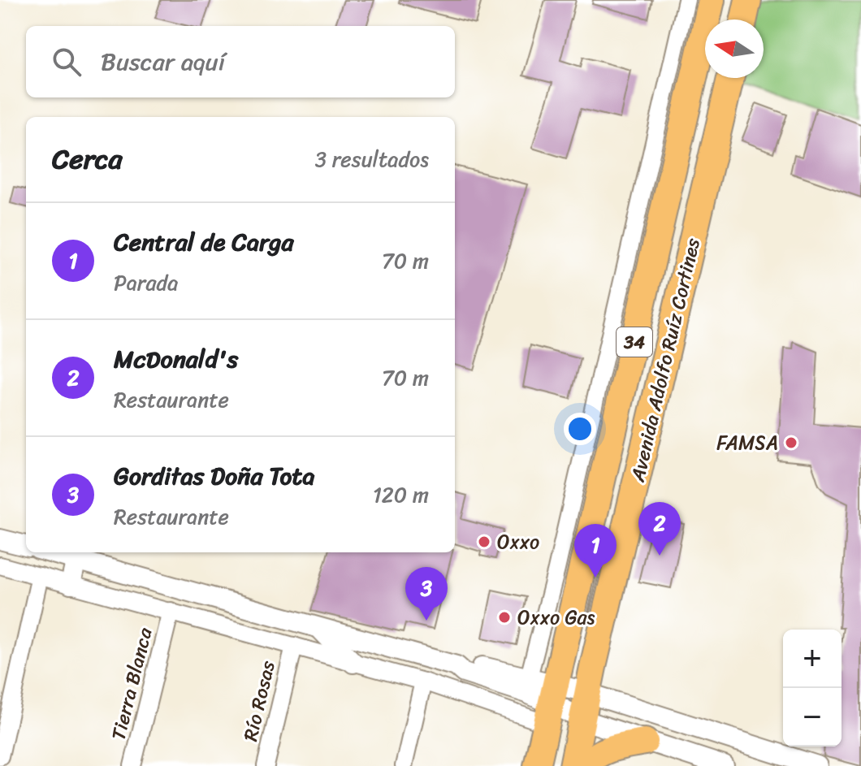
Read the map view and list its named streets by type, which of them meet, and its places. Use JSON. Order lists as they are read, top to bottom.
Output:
{
  "streets": {
    "main road": ["34", "Avenida Adolfo Ruíz Cortines"],
    "street": ["Tierra Blanca", "Río Rosas"]
  },
  "places": ["FAMSA", "Oxxo", "Oxxo Gas"],
  "north": "left",
  "page": {
    "search": "Buscar aquí",
    "heading": ["Cerca", "3 resultados"],
    "list": [
      {
        "mark": "1",
        "name": "Central de Carga",
        "note": "Parada",
        "value": "70 m"
      },
      {
        "mark": "2",
        "name": "McDonald's",
        "note": "Restaurante",
        "value": "70 m"
      },
      {
        "mark": "3",
        "name": "Gorditas Doña Tota",
        "note": "Restaurante",
        "value": "120 m"
      }
    ],
    "pins": ["2", "1", "3"],
    "map_buttons": ["+", "−"]
  }
}
